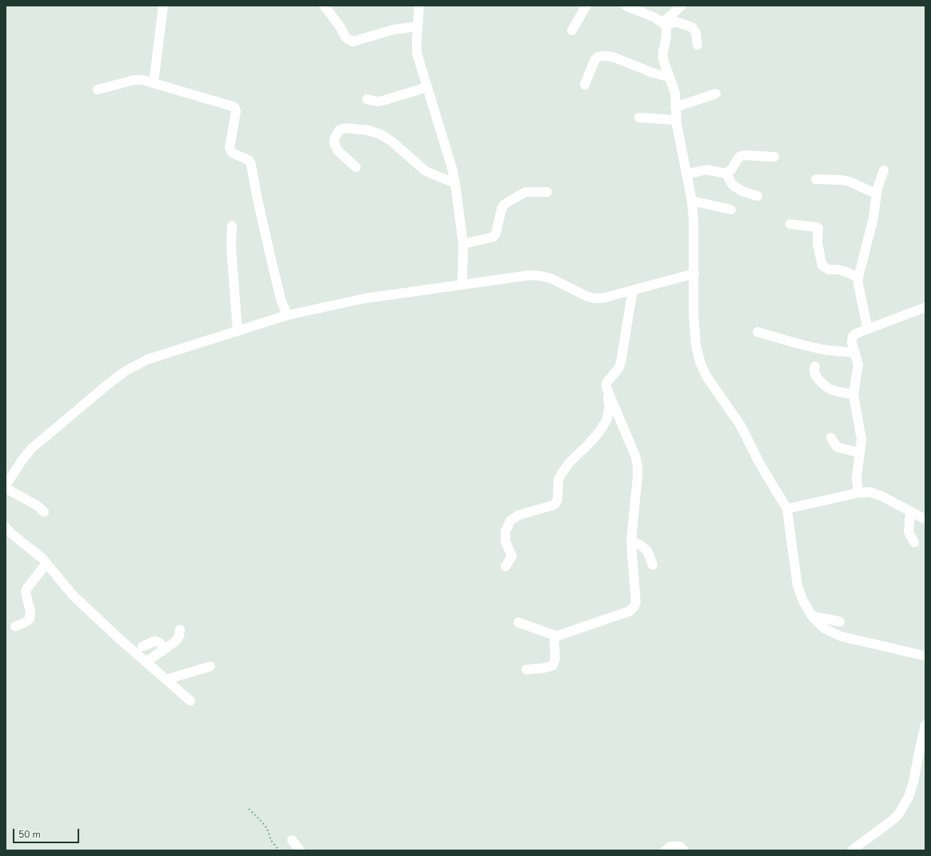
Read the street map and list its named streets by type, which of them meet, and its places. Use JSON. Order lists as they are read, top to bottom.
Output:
{
  "scale_bar": "50 m"
}
